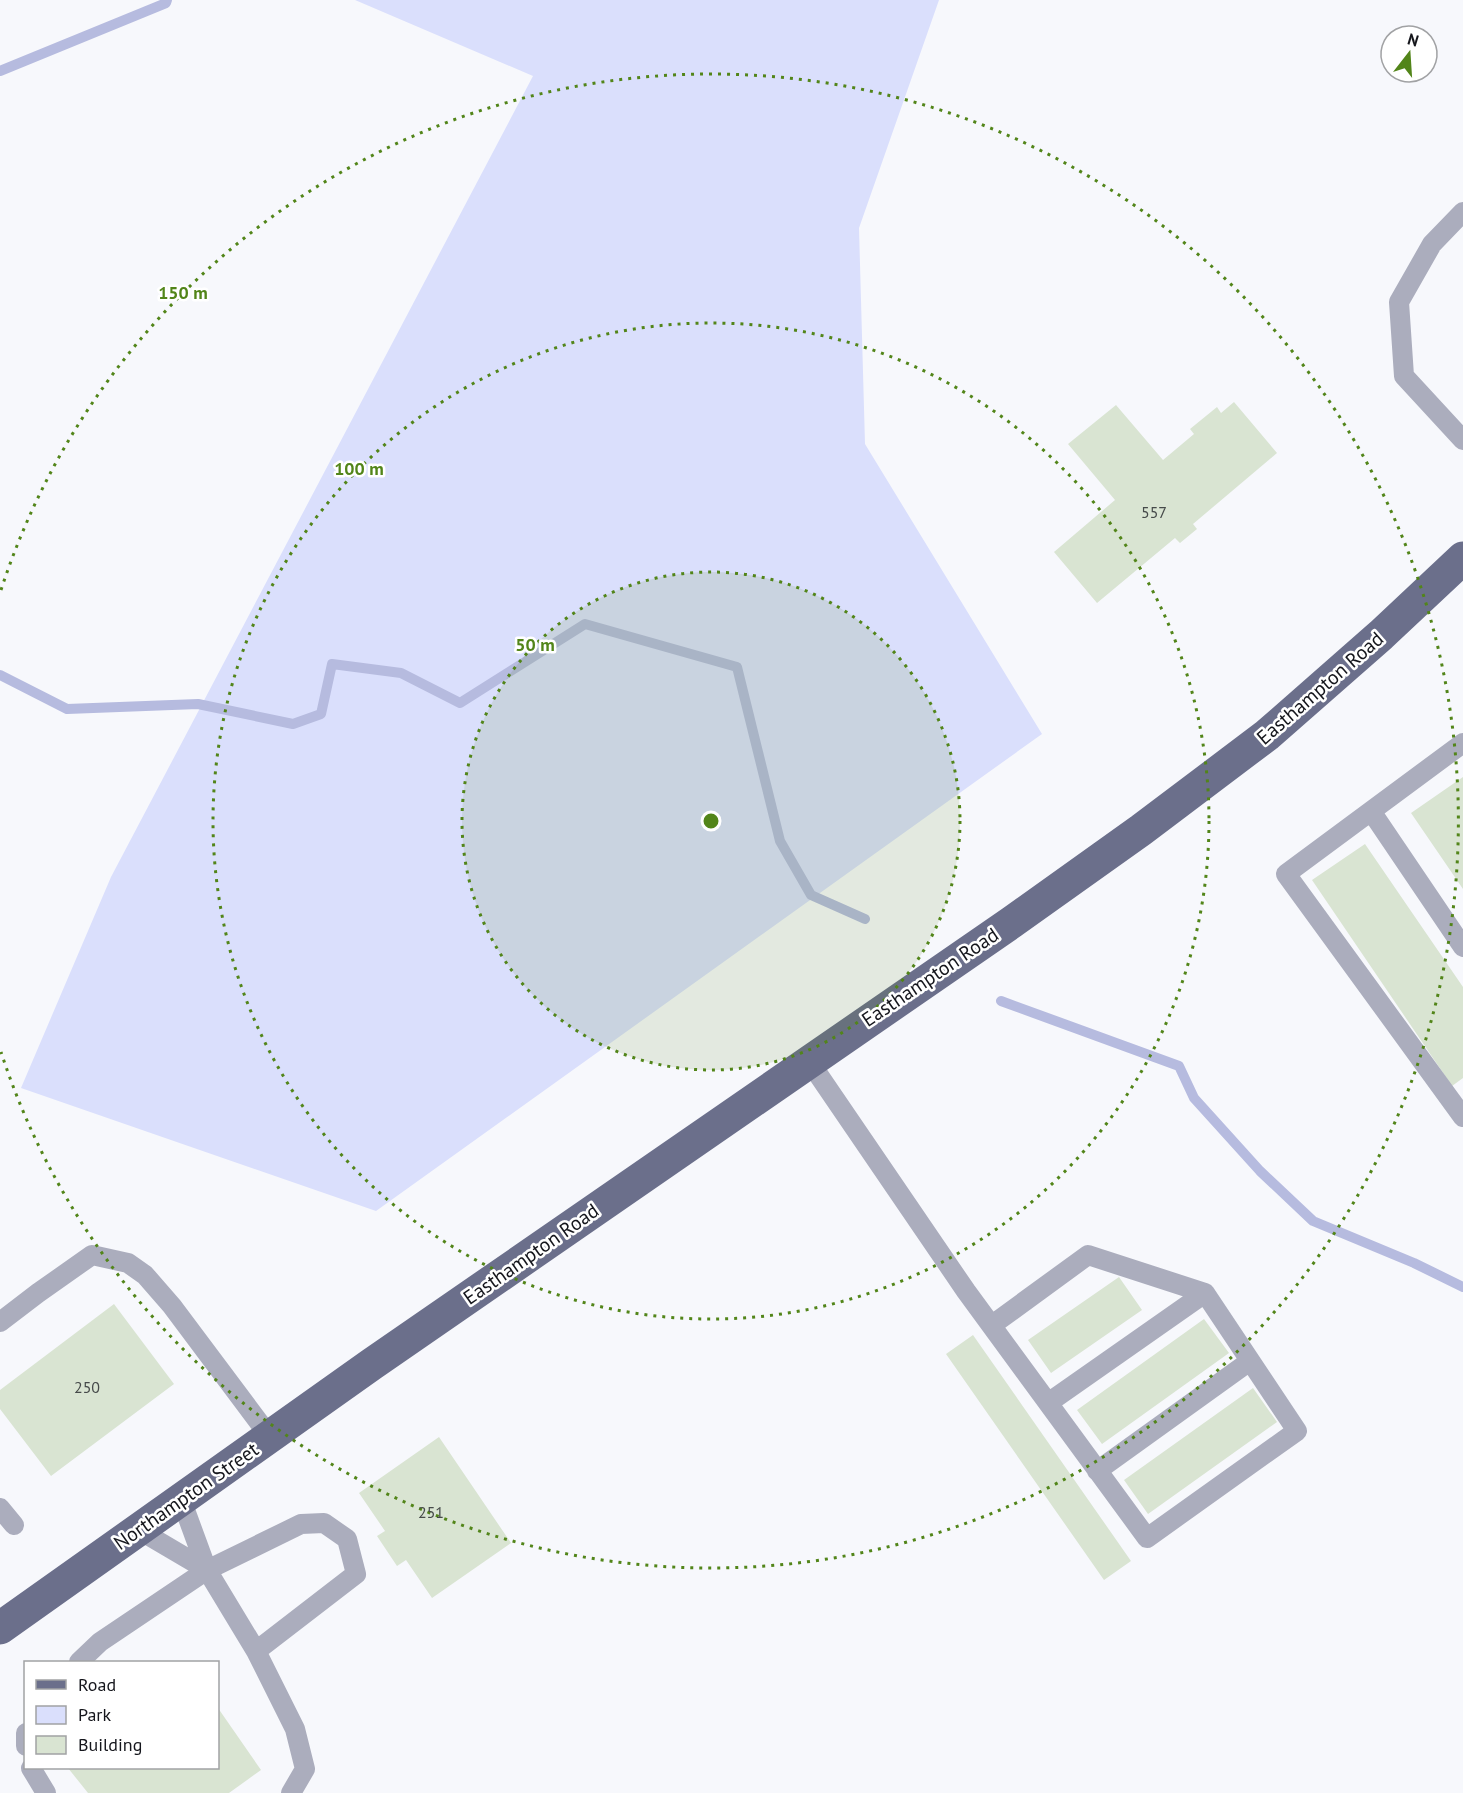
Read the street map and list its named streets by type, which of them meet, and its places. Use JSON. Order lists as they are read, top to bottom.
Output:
{
  "streets": {
    "main road": ["Easthampton Road", "Northampton Street"]
  },
  "crossings": [
    ["Easthampton Road", "Northampton Street"]
  ],
  "house_numbers": ["557", "250", "251"],
  "legend": ["Road", "Park", "Building"],
  "north": "top",
  "rings": ["150 m", "100 m", "50 m"]
}
